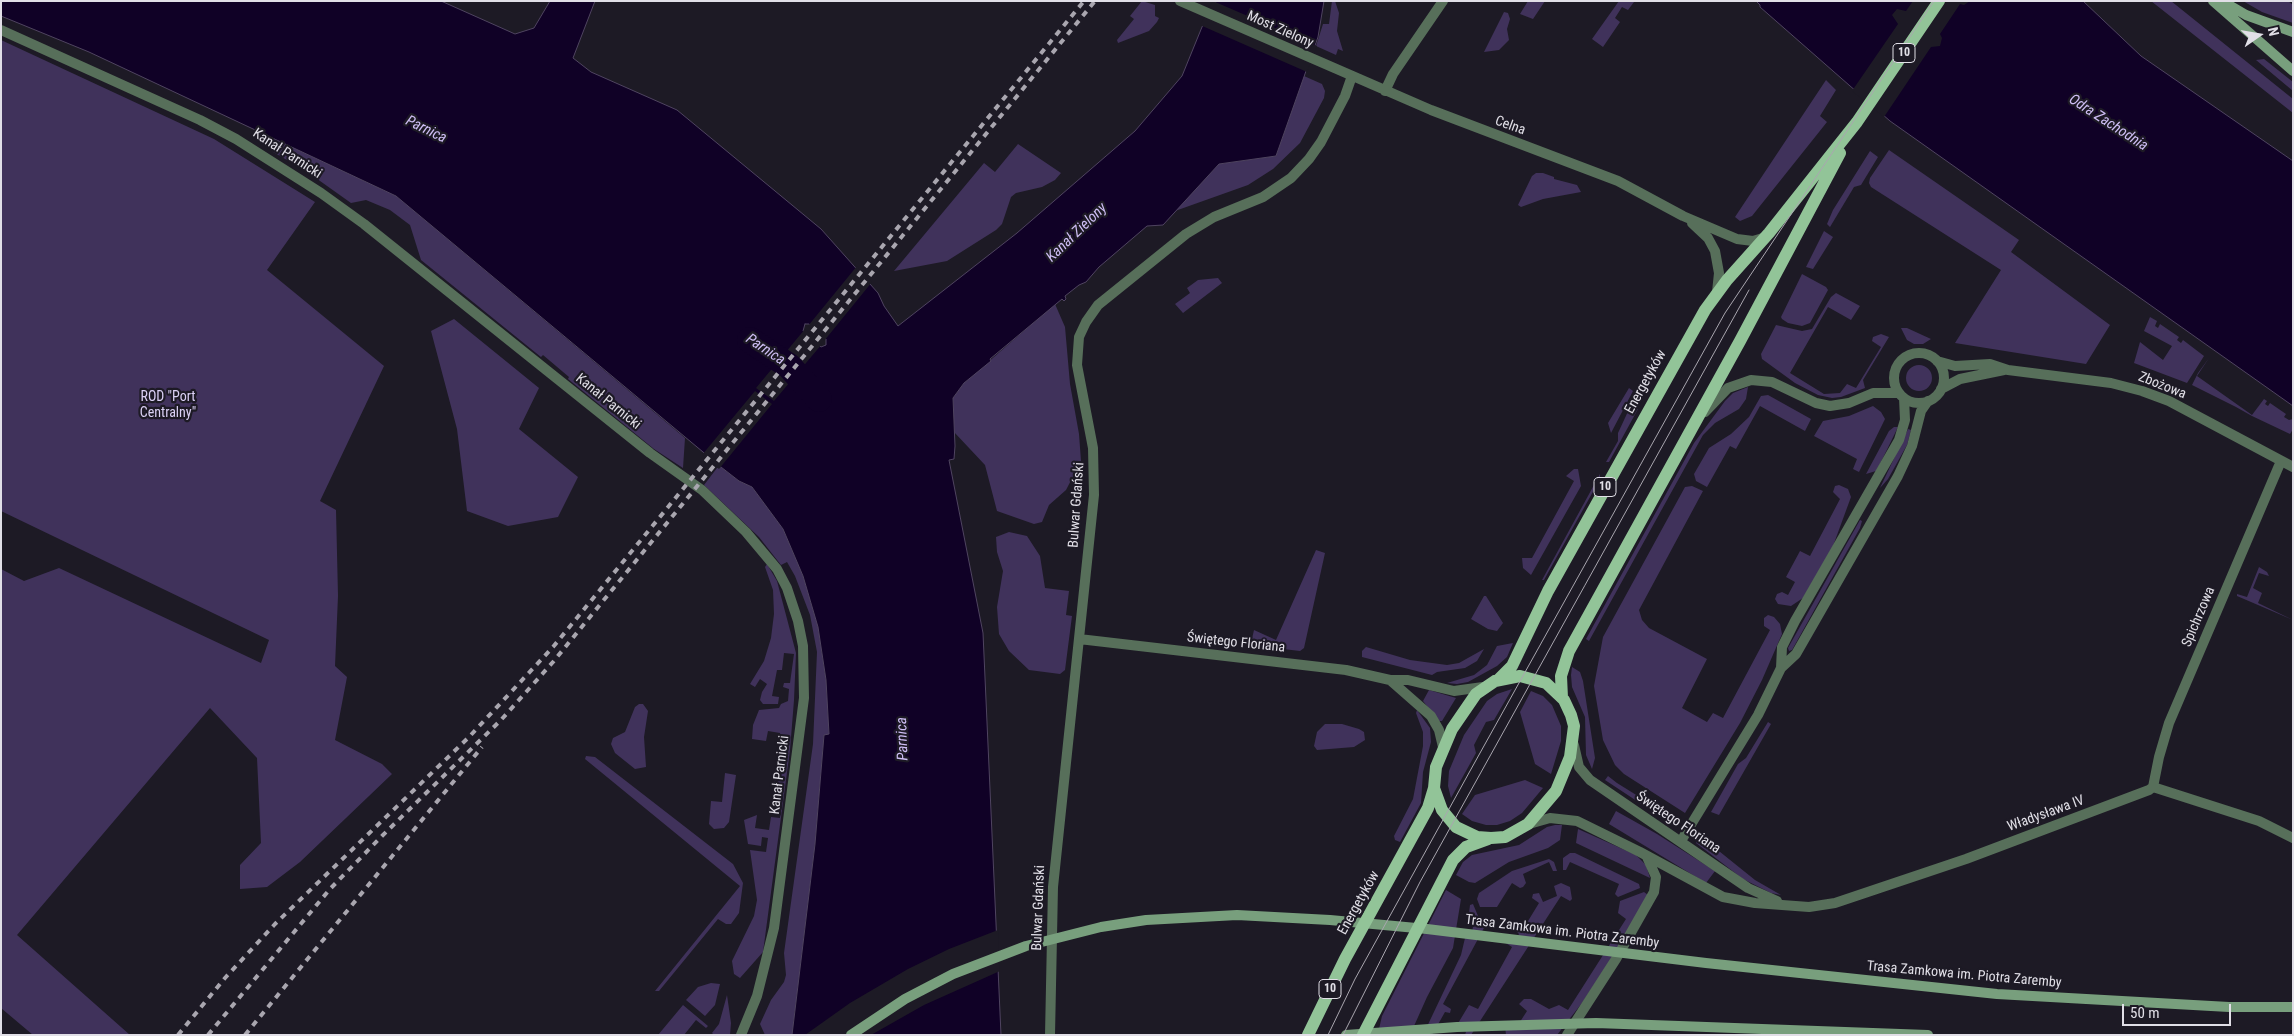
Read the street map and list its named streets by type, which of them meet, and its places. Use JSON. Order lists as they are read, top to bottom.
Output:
{
  "streets": {
    "main road": ["10", "Energetyków", "Trasa Zamkowa im. Piotra Zaremby"],
    "street": [
      "Most Zielony",
      "Celna",
      "Kanał Parnicki",
      "Zbożowa",
      "Bulwar Gdański",
      "Spichrzowa",
      "Świętego Floriana",
      "Władysława IV"
    ]
  },
  "crossings": [
    ["Most Zielony", "Celna"],
    ["Celna", "Energetyków"],
    ["Celna", "Bulwar Gdański"],
    ["Energetyków", "Świętego Floriana"],
    ["Zbożowa", "Spichrzowa"],
    ["Bulwar Gdański", "Świętego Floriana"],
    ["Spichrzowa", "Władysława IV"],
    ["Świętego Floriana", "Władysława IV"]
  ],
  "water": ["Odra Zachodnia", "Parnica", "Kanał Zielony"],
  "parks": ["ROD \"Port Centralny\""],
  "scale_bar": "50 m",
  "north": "right"
}
